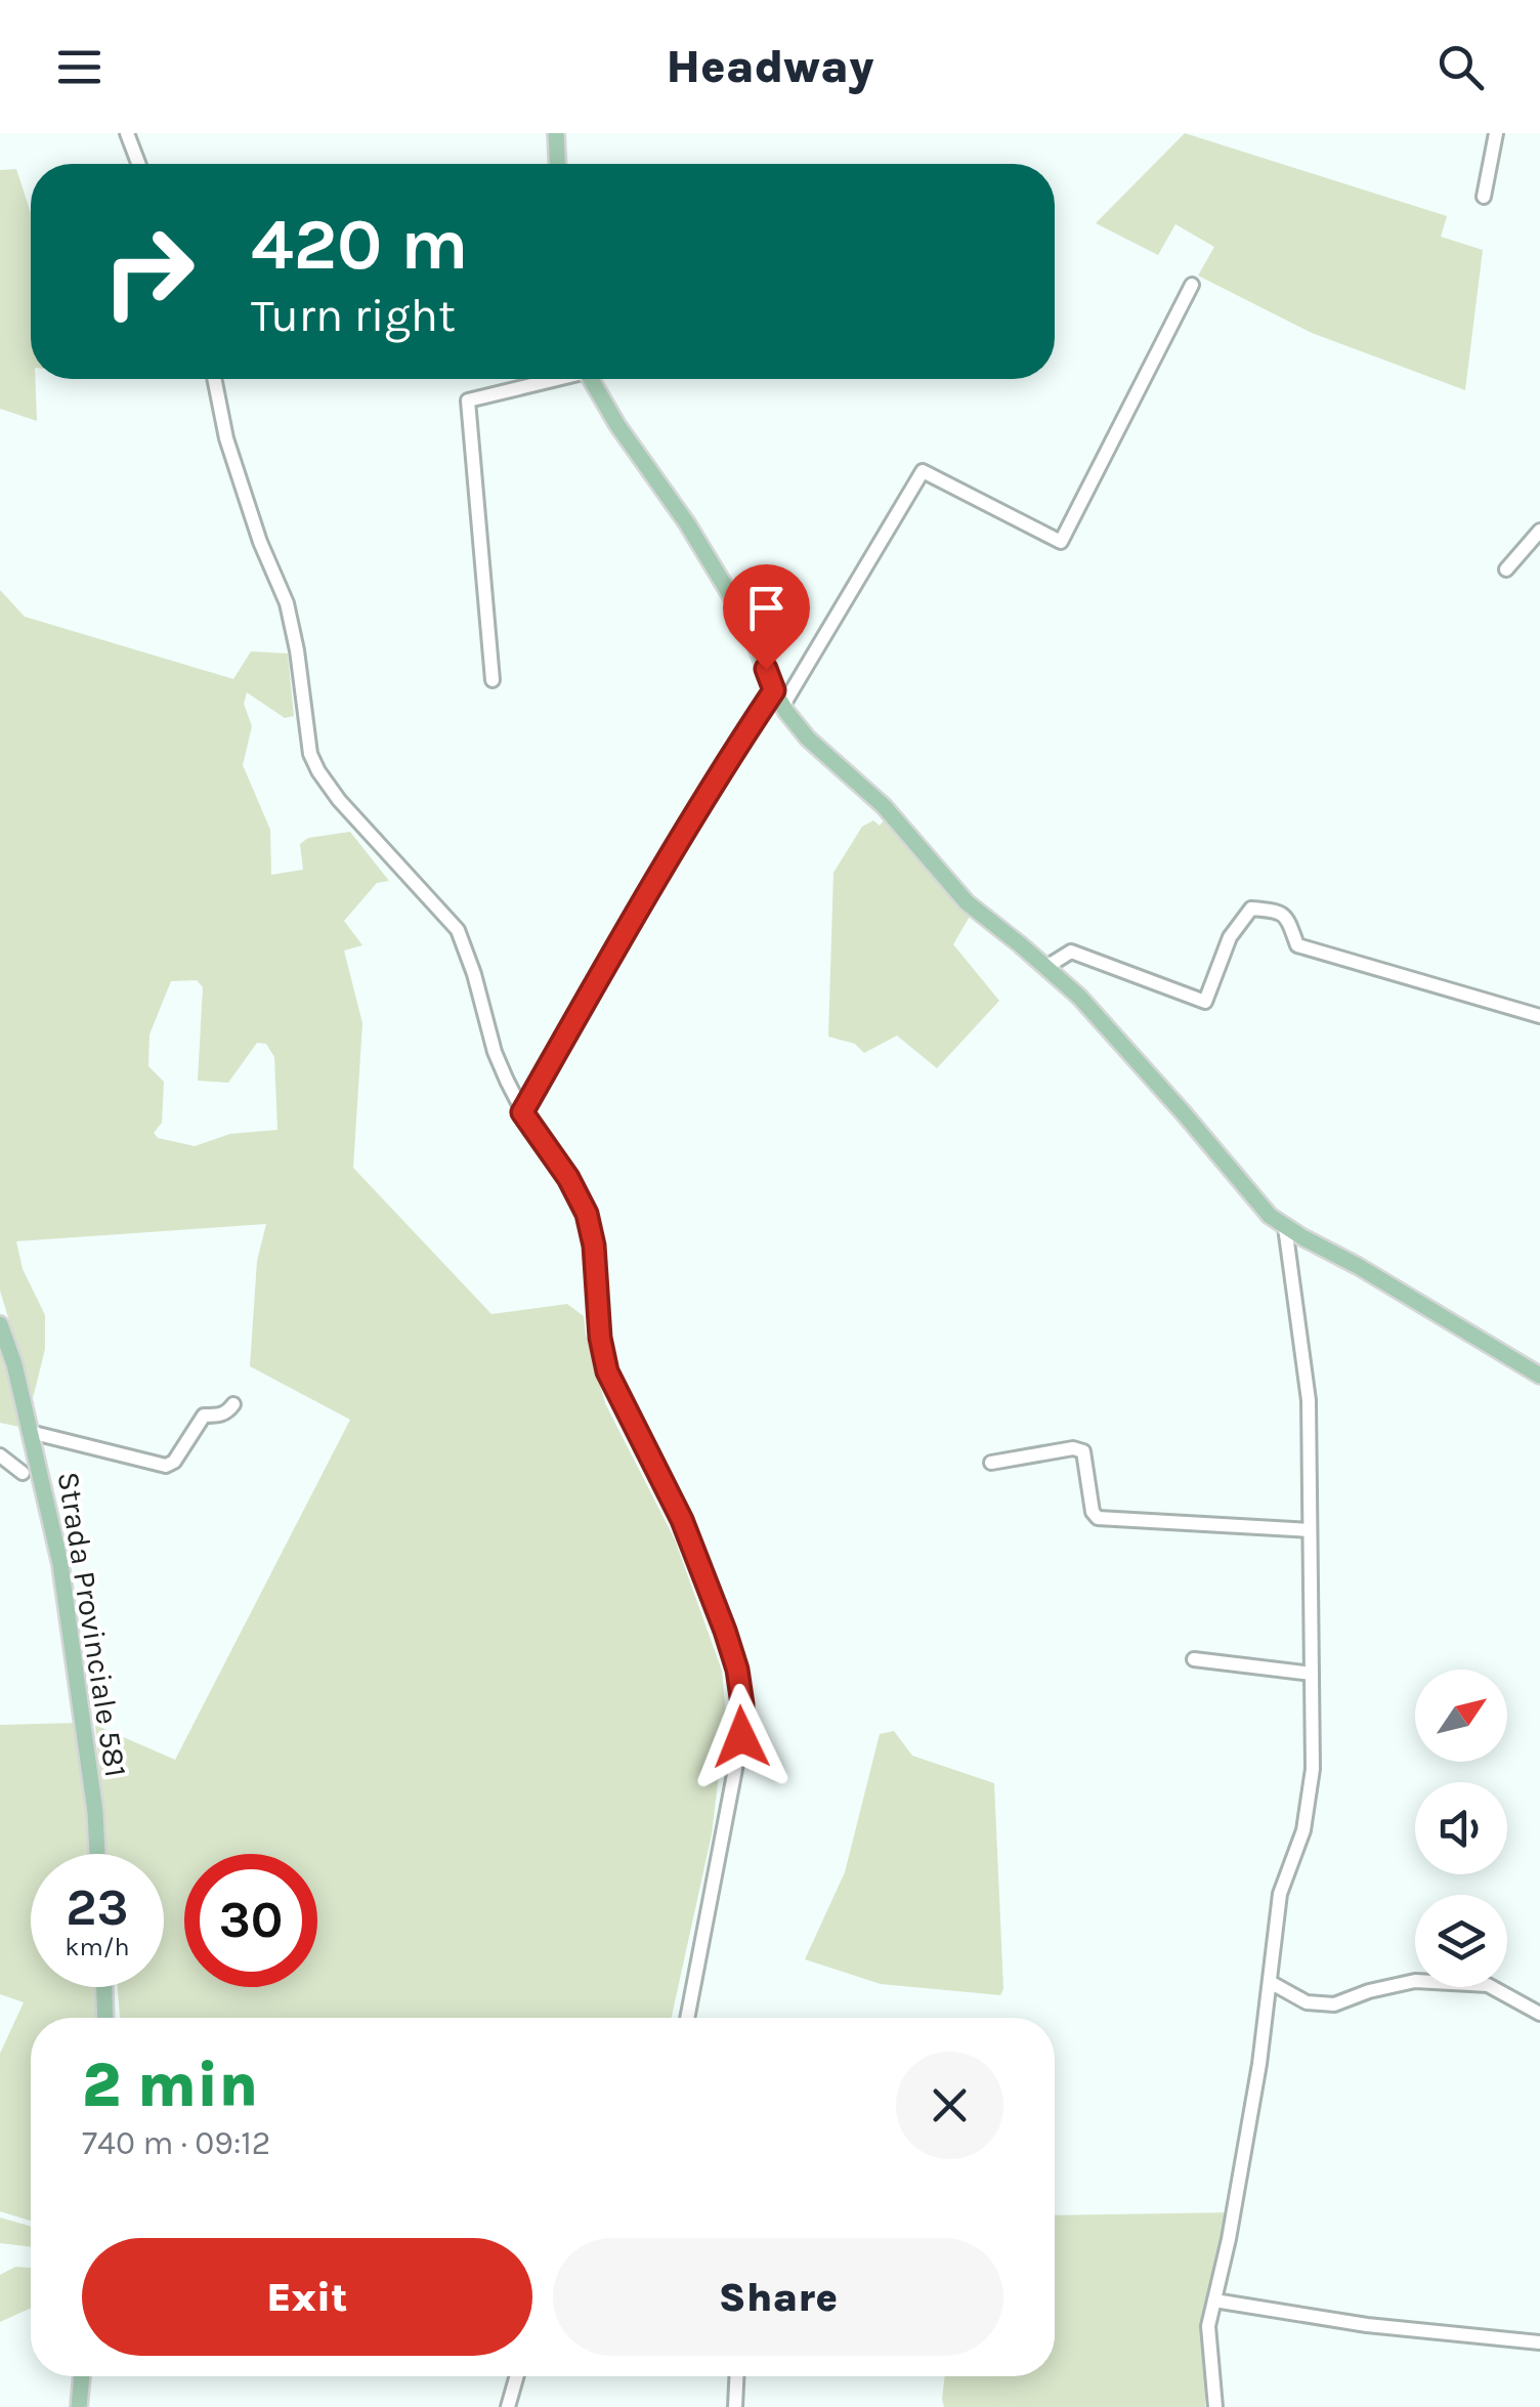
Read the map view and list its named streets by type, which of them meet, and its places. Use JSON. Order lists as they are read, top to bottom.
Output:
{
  "streets": {
    "main road": ["Strada Provinciale 581"]
  },
  "north": "top right",
  "page": {
    "header": "Headway",
    "turn": ["420 m", "Turn right"],
    "speed": "23 km/h",
    "limit": "30",
    "heading": ["2 min", "740 m · 09:12"],
    "buttons": ["Exit", "Share"]
  }
}
